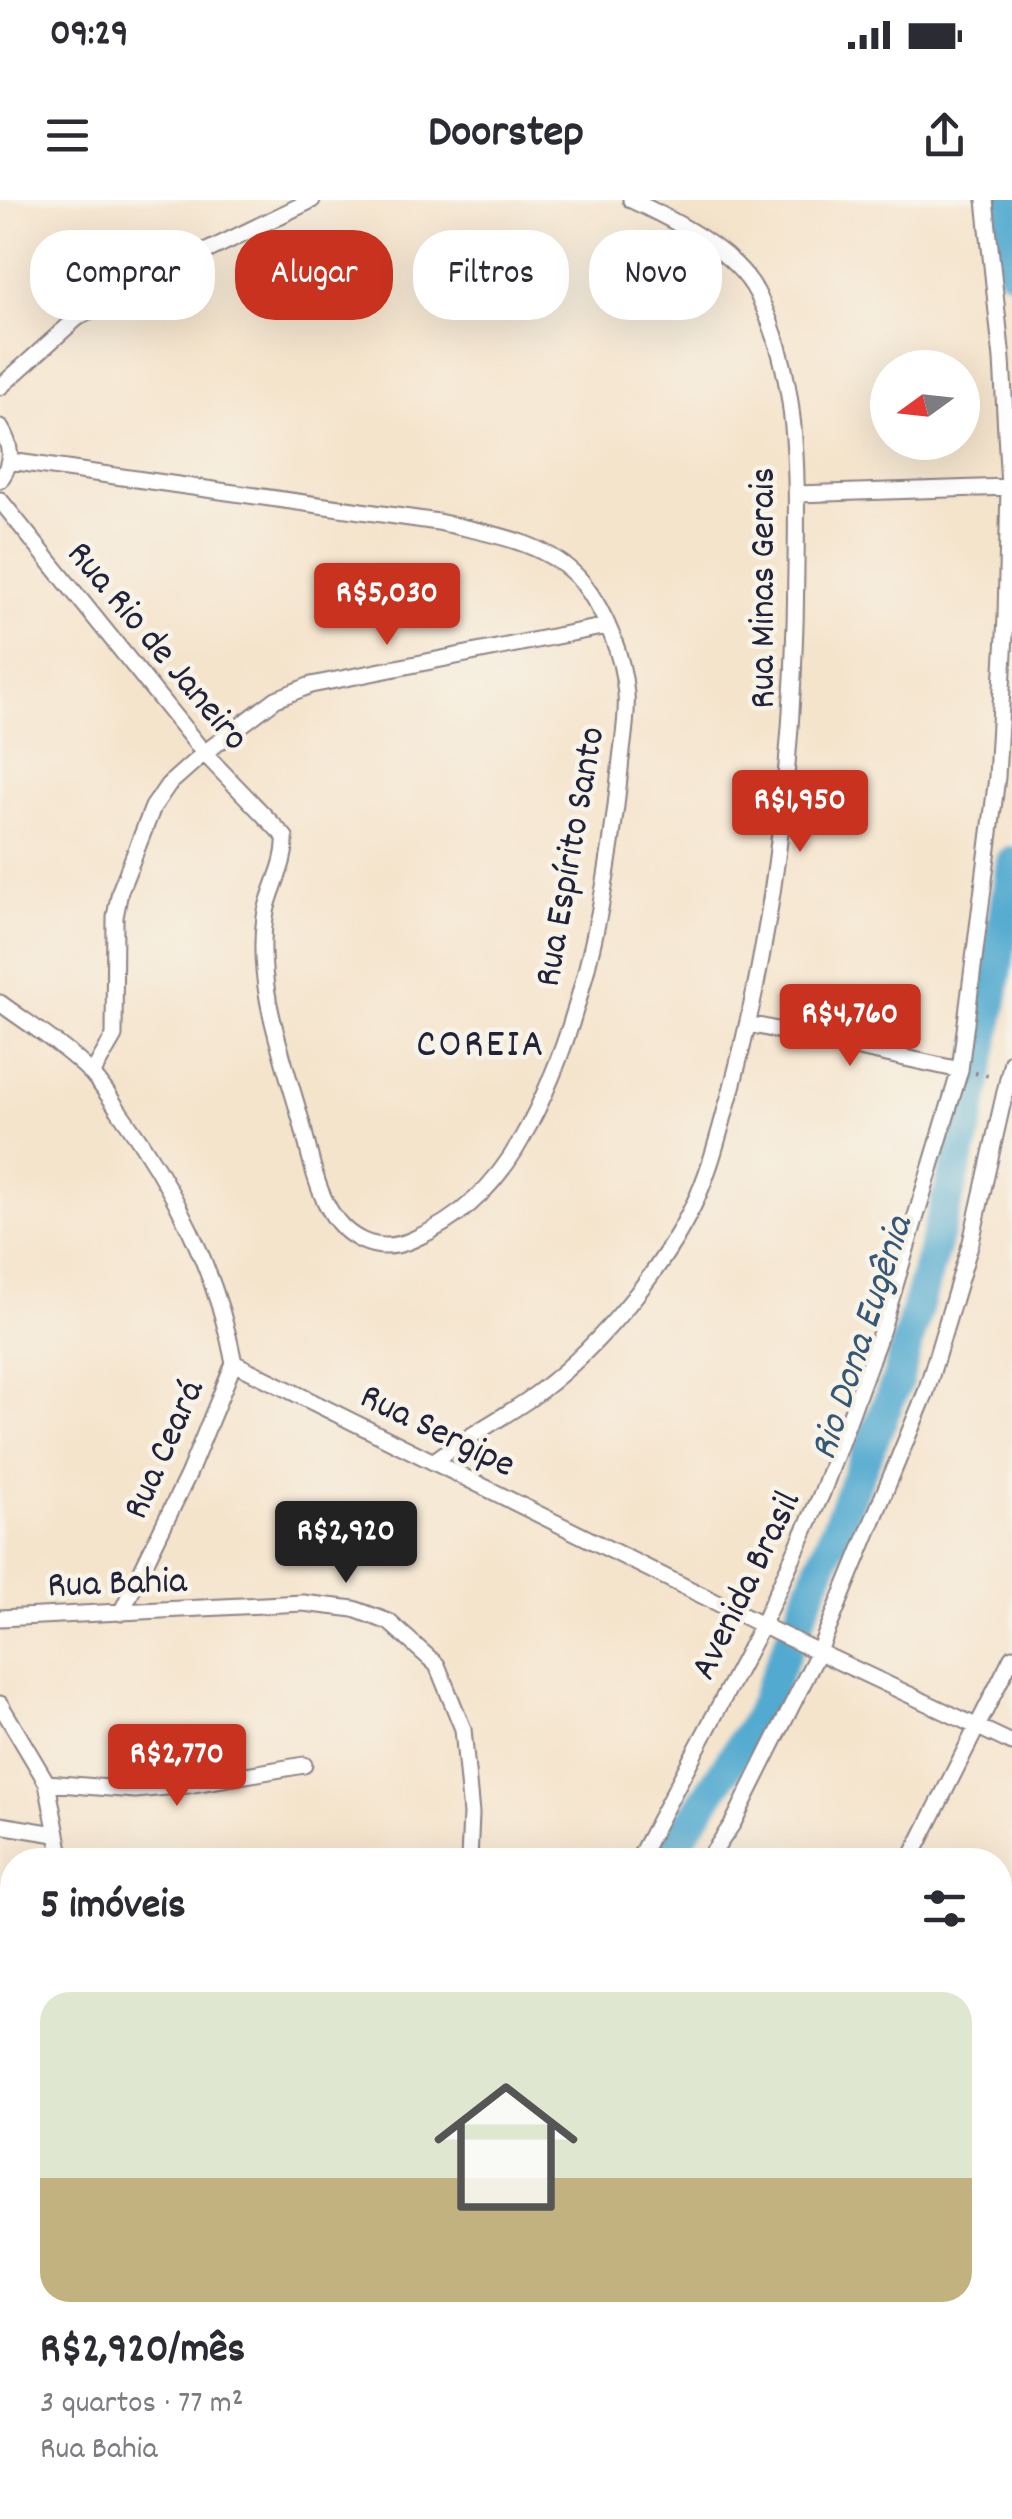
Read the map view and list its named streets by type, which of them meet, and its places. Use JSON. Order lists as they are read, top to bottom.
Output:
{
  "streets": {
    "street": [
      "Rua Minas Gerais",
      "Rua Rio de Janeiro",
      "Rua Espírito Santo",
      "Rua Sergipe",
      "Rua Ceará",
      "Rua Bahia",
      "Avenida Brasil"
    ]
  },
  "crossings": [
    ["Rua Minas Gerais", "Rua Sergipe"],
    ["Rua Rio de Janeiro", "Rua Espírito Santo"],
    ["Rua Sergipe", "Rua Ceará"],
    ["Rua Sergipe", "Avenida Brasil"],
    ["Rua Ceará", "Rua Bahia"]
  ],
  "districts": ["COREIA"],
  "water": ["Rio Dona Eugênia"],
  "north": "left",
  "page": {
    "status": "09:29",
    "header": "Doorstep",
    "chip": [
      "Comprar",
      "Alugar",
      "Filtros",
      "Novo"
    ],
    "price": [
      "R$5,030",
      "R$1,950",
      "R$4,760",
      "R$2,920",
      "R$2,770"
    ],
    "heading": "5 imóveis",
    "list": [
      {
        "name": "R$2,920/mês",
        "note": "3 quartos · 77 m² · Rua Bahia"
      }
    ]
  }
}
